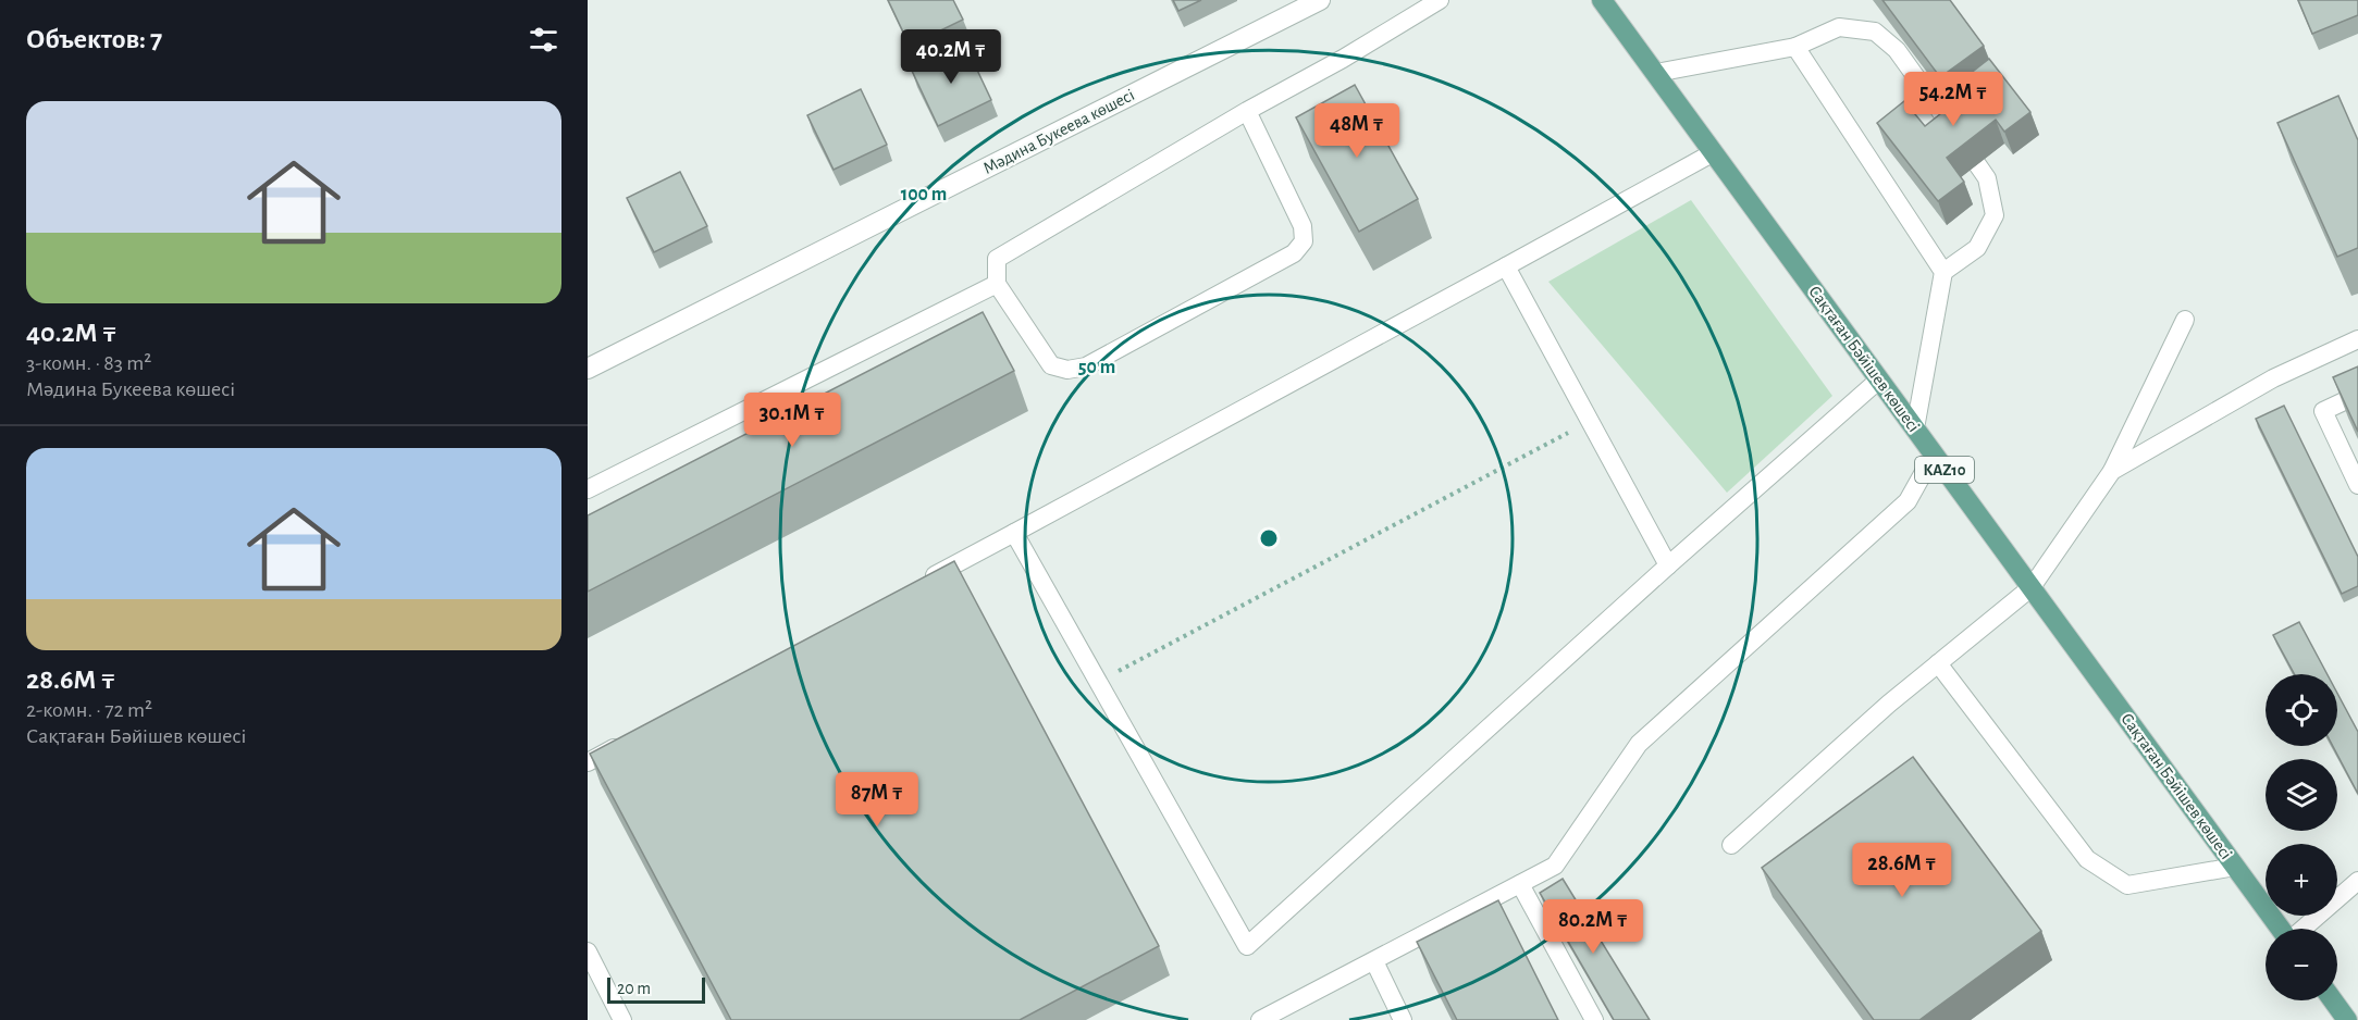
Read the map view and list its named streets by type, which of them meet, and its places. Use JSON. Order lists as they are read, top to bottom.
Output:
{
  "streets": {
    "main road": ["Сақтаған Бәйішев көшесі", "KAZ10"],
    "street": ["Мәдина Букеева көшесі"]
  },
  "scale_bar": "20 m",
  "page": {
    "heading": "Объектов: 7",
    "price": [
      "40.2M ₸",
      "54.2M ₸",
      "48M ₸",
      "30.1M ₸",
      "87M ₸",
      "28.6M ₸",
      "80.2M ₸"
    ],
    "list": [
      {
        "name": "40.2M ₸",
        "note": "3-комн. · 83 m² · Мәдина Букеева көшесі"
      },
      {
        "name": "28.6M ₸",
        "note": "2-комн. · 72 m² · Сақтаған Бәйішев көшесі"
      }
    ],
    "map_buttons": ["+", "−"],
    "scale": "20 m"
  },
  "rings": ["100 m", "50 m"]
}
